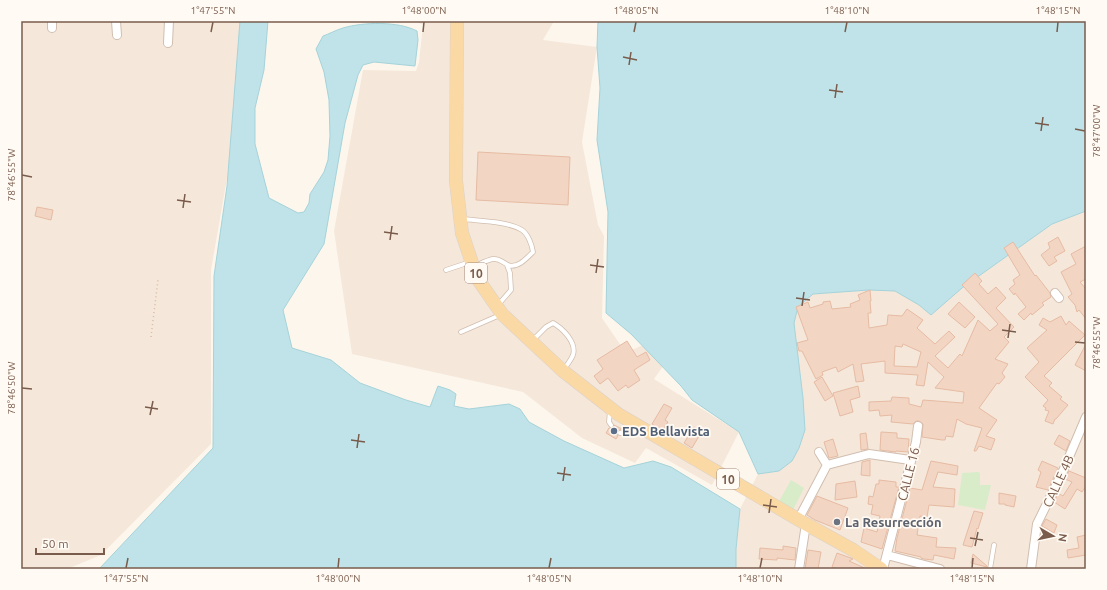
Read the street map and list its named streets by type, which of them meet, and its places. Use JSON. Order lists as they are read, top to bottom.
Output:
{
  "streets": {
    "main road": ["10"],
    "street": ["CALLE 16", "CALLE 4B"]
  },
  "crossings": [
    ["10", "CALLE 16"]
  ],
  "places": ["EDS Bellavista", "La Resurrección"],
  "scale_bar": "50 m",
  "north": "right",
  "coordinates": [
    "1°47'55\"N",
    "1°48'00\"N",
    "1°48'05\"N",
    "1°48'10\"N",
    "1°48'15\"N",
    "78°47'00\"W",
    "78°46'55\"W",
    "78°46'50\"W"
  ]
}
